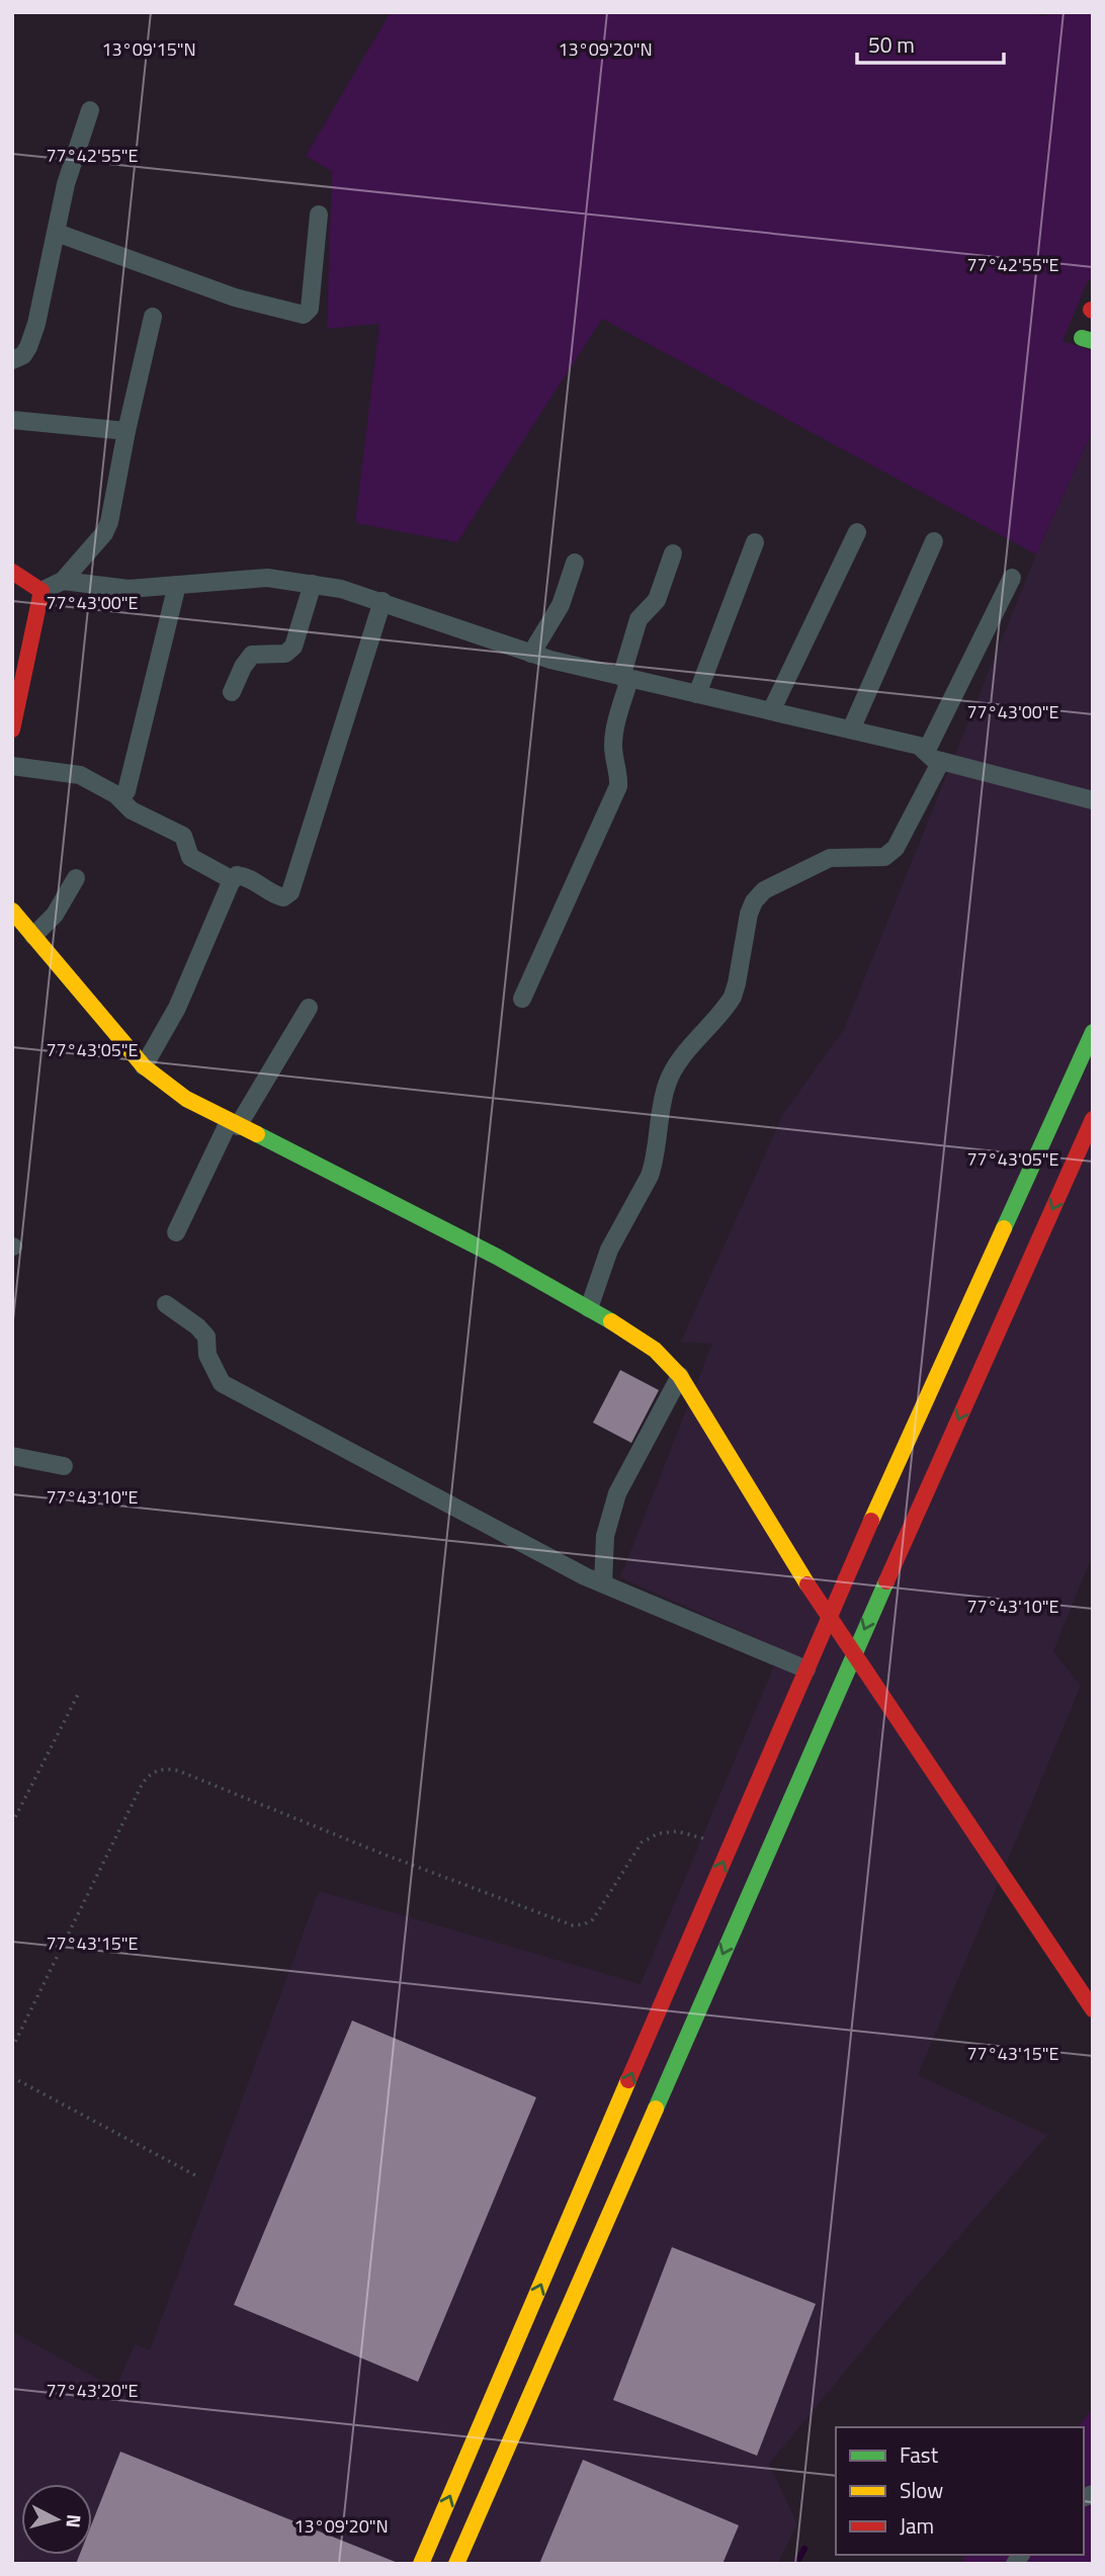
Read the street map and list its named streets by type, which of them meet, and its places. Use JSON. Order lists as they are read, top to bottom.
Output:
{
  "legend": ["Fast", "Slow", "Jam"],
  "scale_bar": "50 m",
  "north": "right",
  "coordinates": [
    "13°09'15\"N",
    "13°09'20\"N",
    "77°42'55\"E",
    "77°43'00\"E",
    "77°43'05\"E",
    "77°43'10\"E",
    "77°43'15\"E",
    "77°43'20\"E"
  ]
}
